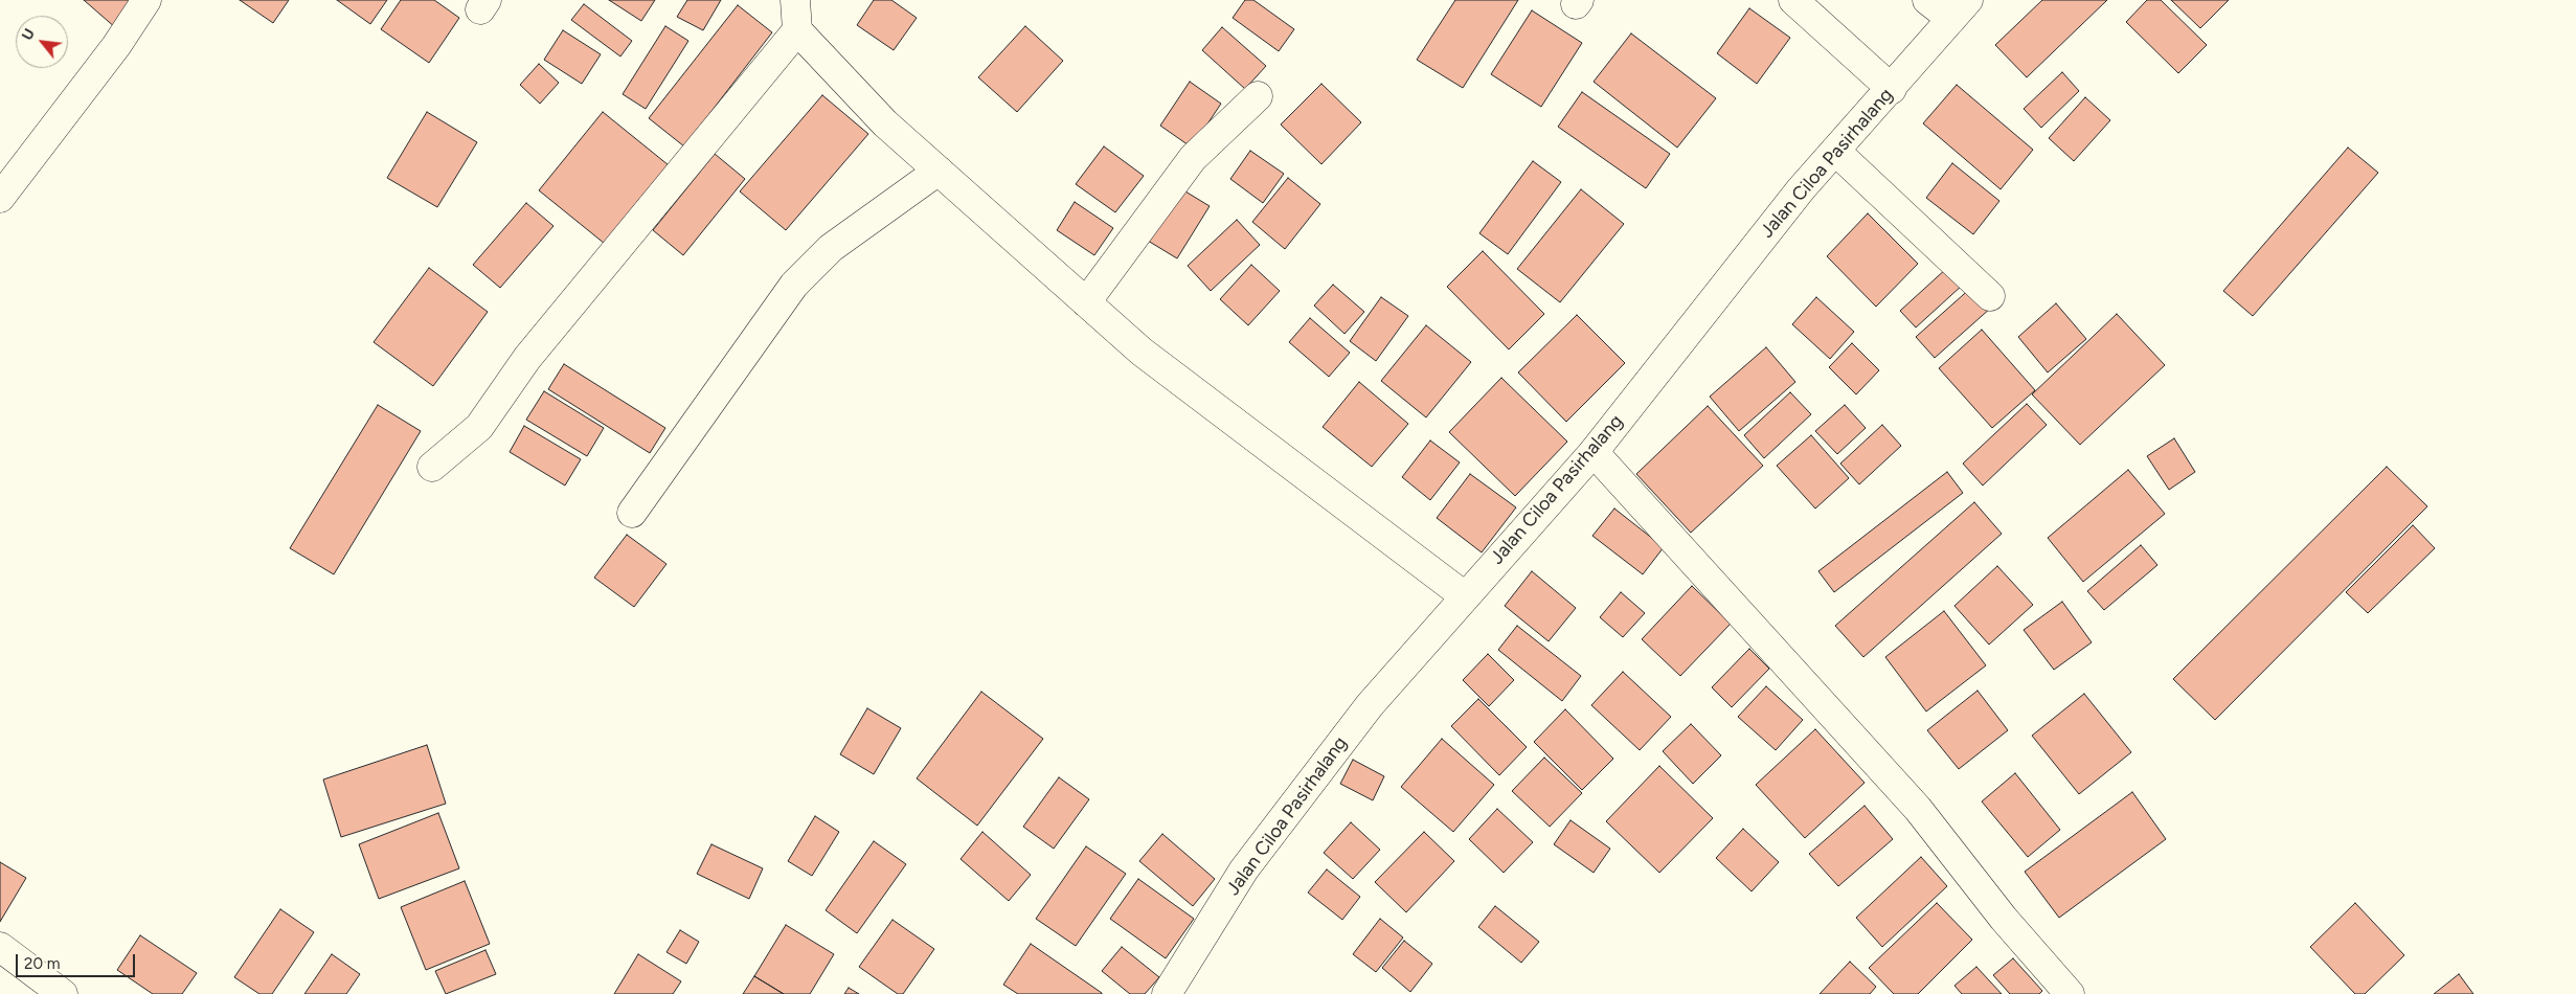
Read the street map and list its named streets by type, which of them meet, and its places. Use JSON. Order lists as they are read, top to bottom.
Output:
{
  "streets": {
    "street": ["Jalan Ciloa Pasirhalang"]
  },
  "scale_bar": "20 m",
  "north": "top left"
}
